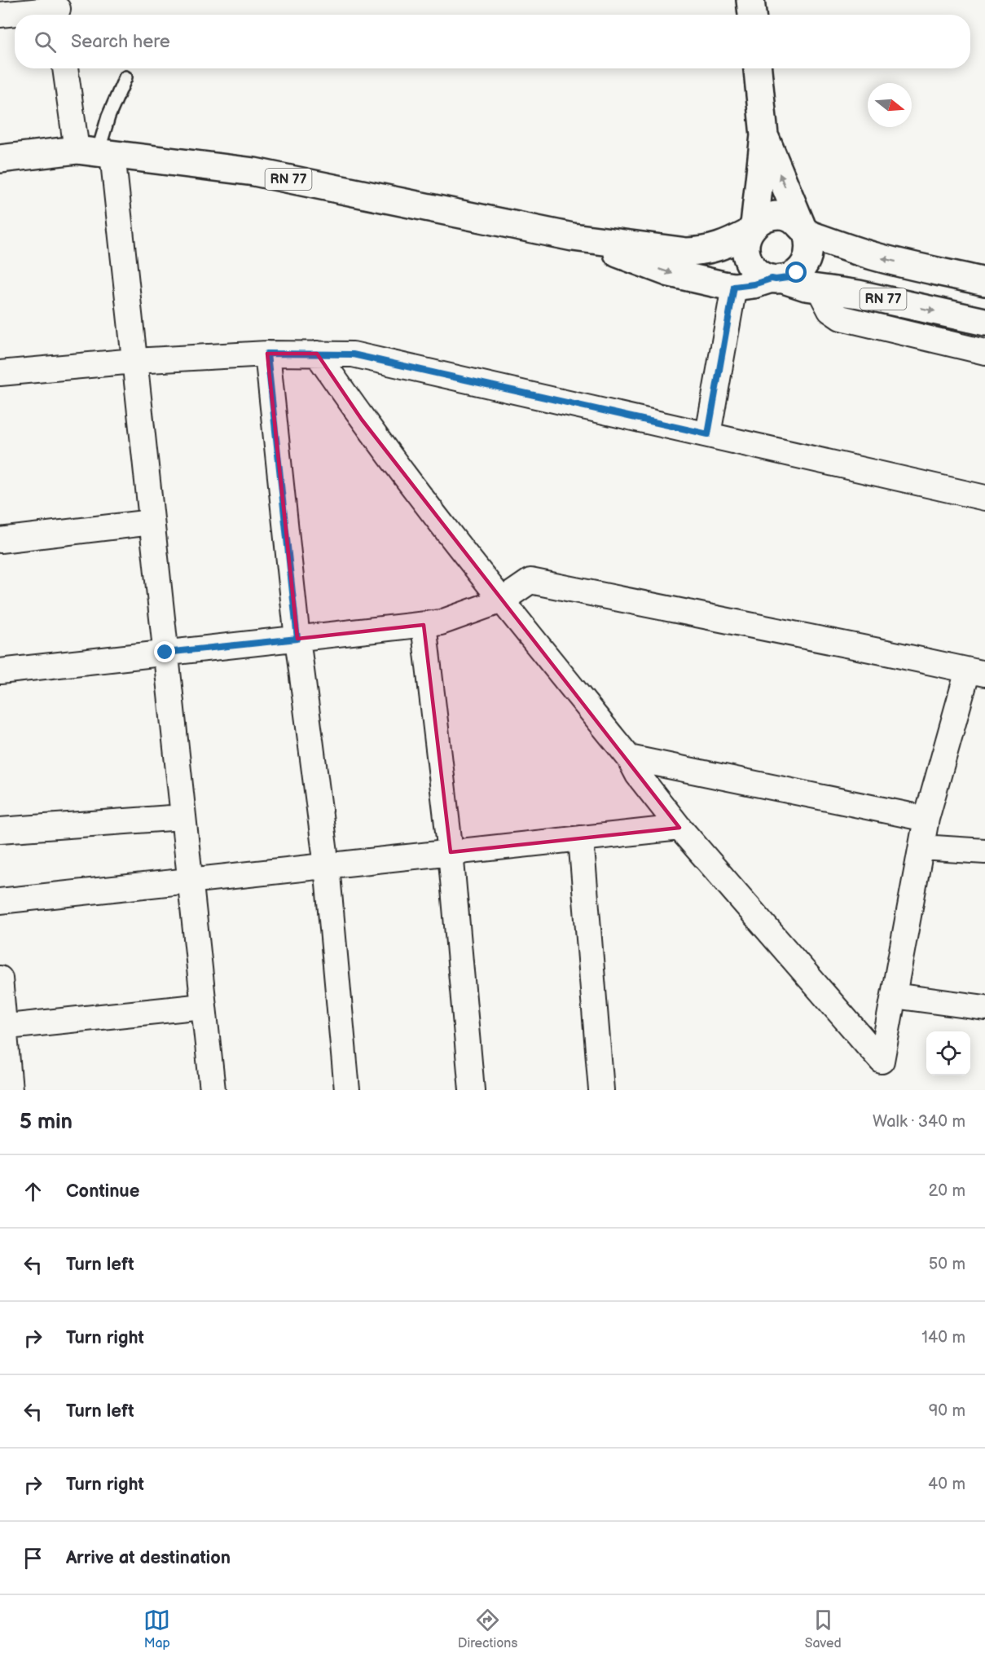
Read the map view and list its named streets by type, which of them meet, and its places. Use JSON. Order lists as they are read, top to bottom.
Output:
{
  "streets": {
    "main road": ["RN 77"]
  },
  "north": "right",
  "page": {
    "search": "Search here",
    "heading": ["5 min", "Walk · 340 m"],
    "list": [
      ["Continue", "20 m"],
      ["Turn left", "50 m"],
      ["Turn right", "140 m"],
      ["Turn left", "90 m"],
      ["Turn right", "40 m"],
      "Arrive at destination"
    ],
    "nav": ["Map", "Directions", "Saved"]
  }
}
